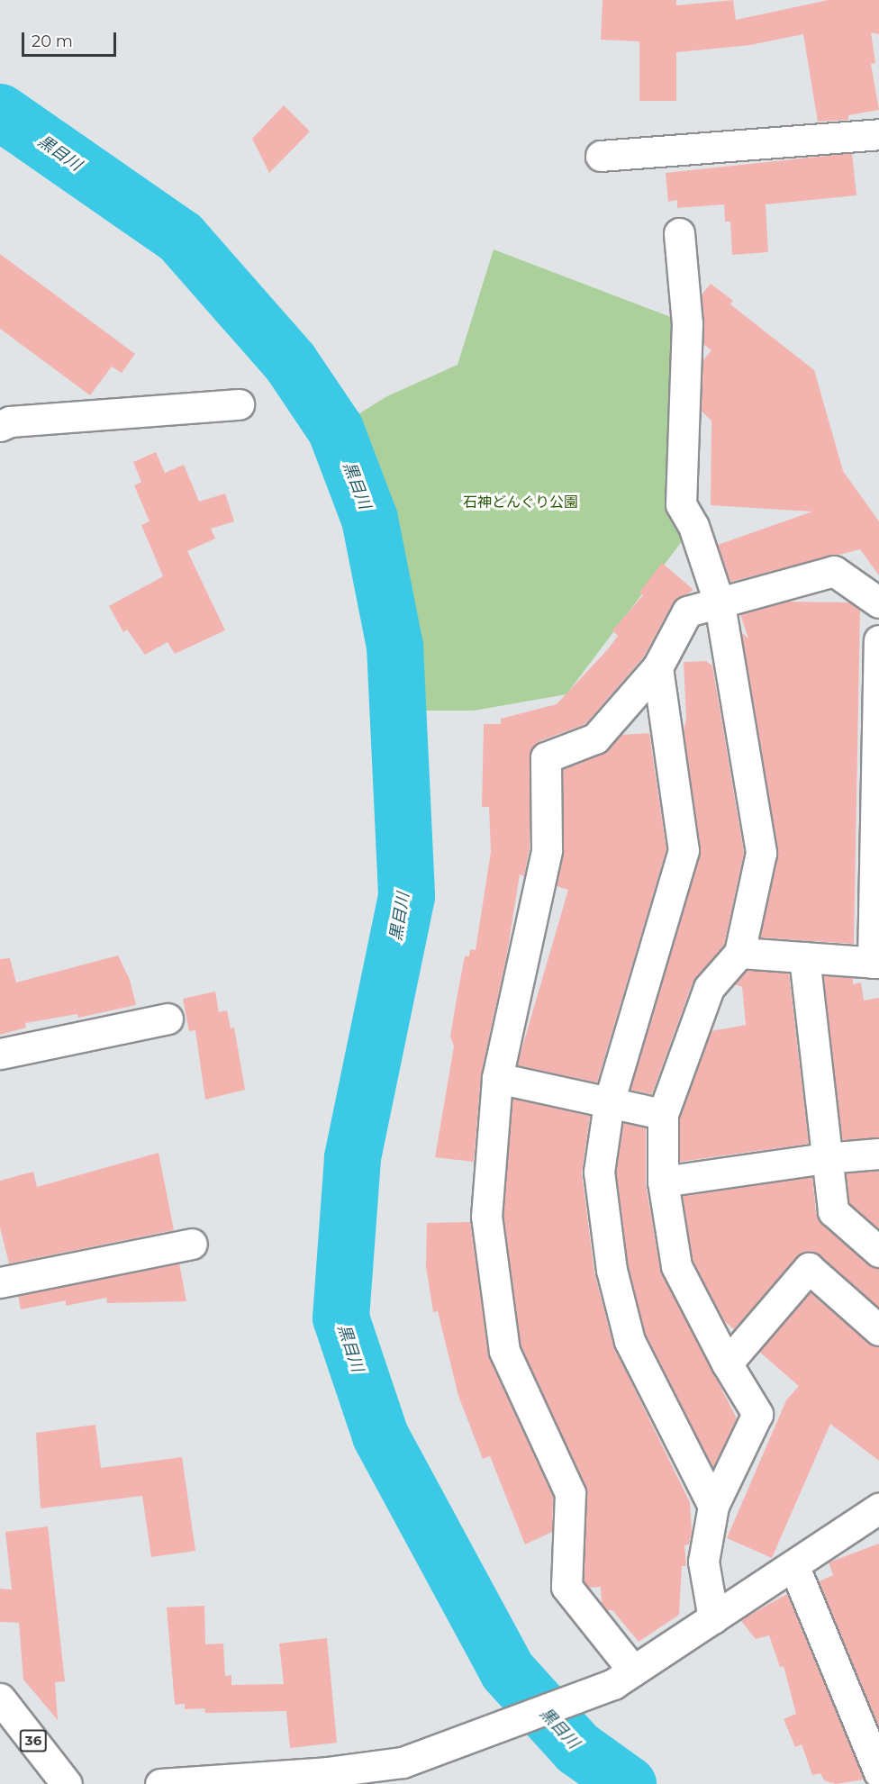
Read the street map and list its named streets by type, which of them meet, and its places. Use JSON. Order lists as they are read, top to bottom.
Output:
{
  "streets": {
    "street": ["36"]
  },
  "water": ["黒目川"],
  "parks": ["石神どんぐり公園"],
  "scale_bar": "20 m"
}
